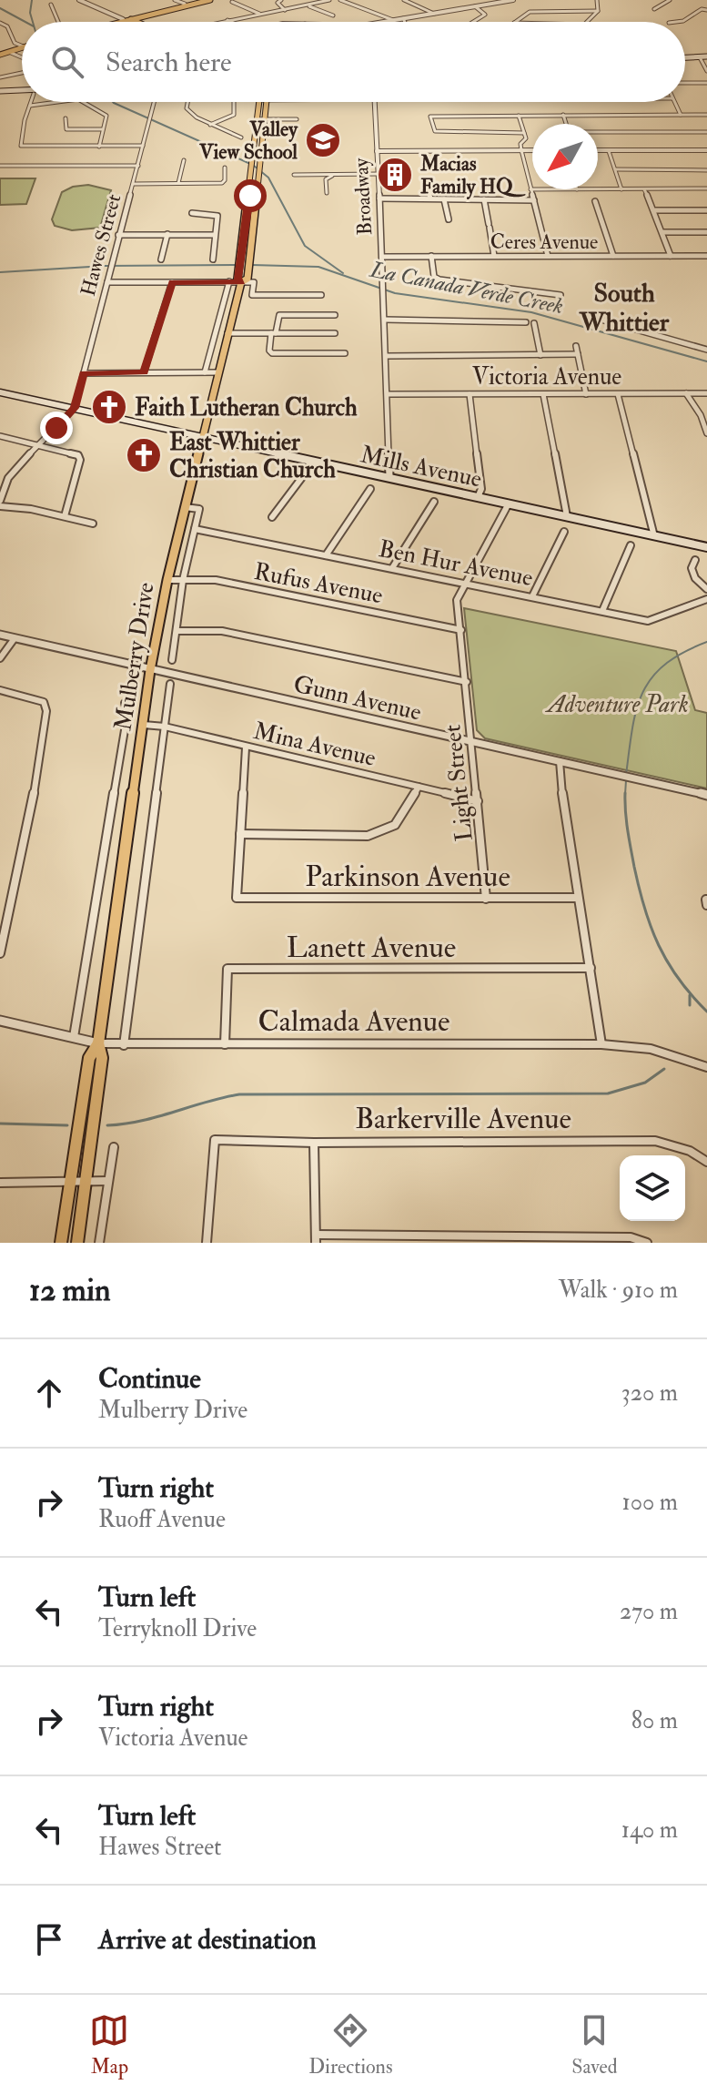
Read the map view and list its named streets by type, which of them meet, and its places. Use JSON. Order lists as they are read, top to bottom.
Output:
{
  "streets": {
    "main road": ["Mills Avenue", "Mulberry Drive"],
    "street": [
      "Broadway",
      "Ceres Avenue",
      "Hawes Street",
      "Victoria Avenue",
      "Ben Hur Avenue",
      "Rufus Avenue",
      "Gunn Avenue",
      "Mina Avenue",
      "Light Street",
      "Parkinson Avenue",
      "Lanett Avenue",
      "Calmada Avenue",
      "Barkerville Avenue"
    ]
  },
  "crossings": [
    ["Broadway", "Ceres Avenue"],
    ["Broadway", "Victoria Avenue"],
    ["Broadway", "Mills Avenue"],
    ["Hawes Street", "Mills Avenue"],
    ["Mills Avenue", "Mulberry Drive"],
    ["Mills Avenue", "Light Street"],
    ["Ben Hur Avenue", "Mulberry Drive"],
    ["Ben Hur Avenue", "Light Street"],
    ["Rufus Avenue", "Mulberry Drive"],
    ["Rufus Avenue", "Light Street"],
    ["Mulberry Drive", "Gunn Avenue"],
    ["Mulberry Drive", "Mina Avenue"],
    ["Mulberry Drive", "Calmada Avenue"],
    ["Gunn Avenue", "Light Street"],
    ["Mina Avenue", "Light Street"],
    ["Light Street", "Parkinson Avenue"],
    ["Lanett Avenue", "Calmada Avenue"]
  ],
  "districts": ["South Whittier"],
  "water": ["La Canada Verde Creek"],
  "parks": ["Adventure Park"],
  "places": {
    "school or university": ["Valley View School"],
    "building": ["Macias Family HQ"],
    "church": ["Faith Lutheran Church", "East Whittier Christian Church"]
  },
  "north": "bottom left",
  "page": {
    "search": "Search here",
    "heading": ["12 min", "Walk · 910 m"],
    "list": [
      ["Continue", "Mulberry Drive", "320 m"],
      ["Turn right", "Ruoff Avenue", "100 m"],
      ["Turn left", "Terryknoll Drive", "270 m"],
      ["Turn right", "Victoria Avenue", "80 m"],
      ["Turn left", "Hawes Street", "140 m"],
      "Arrive at destination"
    ],
    "nav": ["Map", "Directions", "Saved"]
  }
}
